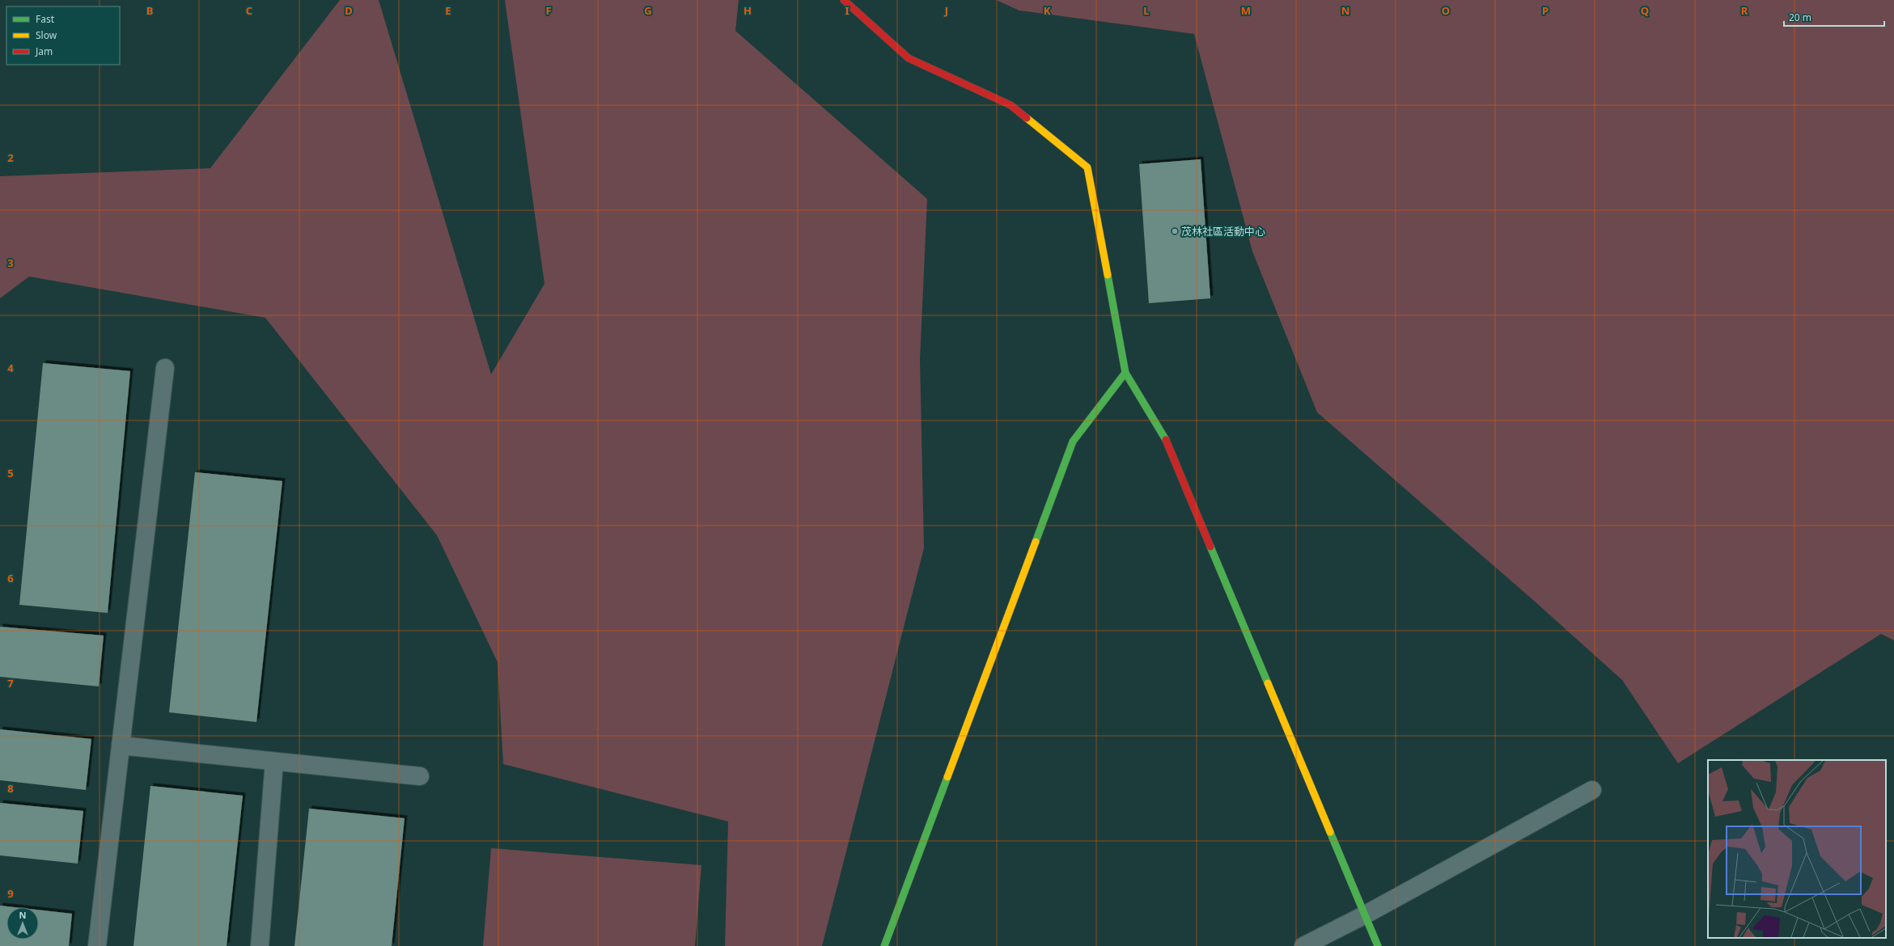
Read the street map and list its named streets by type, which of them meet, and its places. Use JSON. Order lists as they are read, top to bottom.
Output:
{
  "places": ["茂林社區活動中心"],
  "legend": ["Fast", "Slow", "Jam"],
  "scale_bar": "20 m",
  "north": "top",
  "grid": {
    "columns": [
      "B",
      "C",
      "D",
      "E",
      "F",
      "G",
      "H",
      "I",
      "J",
      "K",
      "L",
      "M",
      "N",
      "O",
      "P",
      "Q",
      "R"
    ],
    "rows": [
      "2",
      "3",
      "4",
      "5",
      "6",
      "7",
      "8",
      "9"
    ]
  }
}
